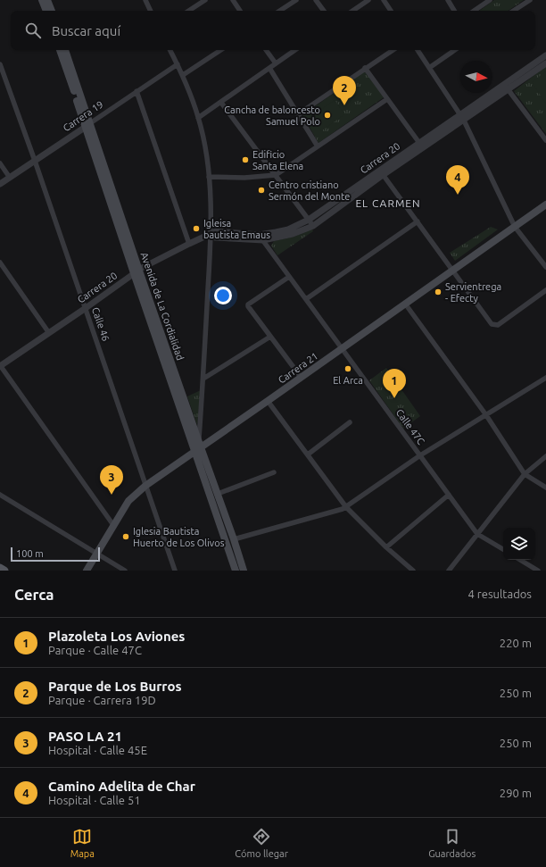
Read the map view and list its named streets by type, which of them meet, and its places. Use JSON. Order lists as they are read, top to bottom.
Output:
{
  "streets": {
    "main road": ["Avenida de La Cordialidad", "Carrera 21"],
    "street": [
      "Carrera 19",
      "Carrera 20",
      "Calle 46",
      "Calle 47C"
    ]
  },
  "crossings": [
    ["Carrera 19", "Avenida de La Cordialidad"],
    ["Carrera 19", "Calle 46"],
    ["Carrera 20", "Avenida de La Cordialidad"],
    ["Carrera 20", "Calle 46"],
    ["Carrera 20", "Calle 47C"],
    ["Avenida de La Cordialidad", "Carrera 21"],
    ["Calle 46", "Carrera 21"],
    ["Carrera 21", "Calle 47C"]
  ],
  "districts": ["EL CARMEN"],
  "places": [
    "Cancha de baloncesto Samuel Polo",
    "Edificio Santa Elena",
    "Centro cristiano Sermón del Monte",
    "Igleisa bautista Emaus",
    "Servientrega - Efecty",
    "El Arca",
    "Iglesia Bautista Huerto de Los Olivos"
  ],
  "scale_bar": "100 m",
  "north": "right",
  "page": {
    "search": "Buscar aquí",
    "pins": [
      "2",
      "4",
      "1",
      "3"
    ],
    "scale": "100 m",
    "heading": ["Cerca", "4 resultados"],
    "list": [
      {
        "mark": "1",
        "name": "Plazoleta Los Aviones",
        "note": "Parque · Calle 47C",
        "value": "220 m"
      },
      {
        "mark": "2",
        "name": "Parque de Los Burros",
        "note": "Parque · Carrera 19D",
        "value": "250 m"
      },
      {
        "mark": "3",
        "name": "PASO LA 21",
        "note": "Hospital · Calle 45E",
        "value": "250 m"
      },
      {
        "mark": "4",
        "name": "Camino Adelita de Char",
        "note": "Hospital · Calle 51",
        "value": "290 m"
      }
    ],
    "nav": ["Mapa", "Cómo llegar", "Guardados"]
  }
}
